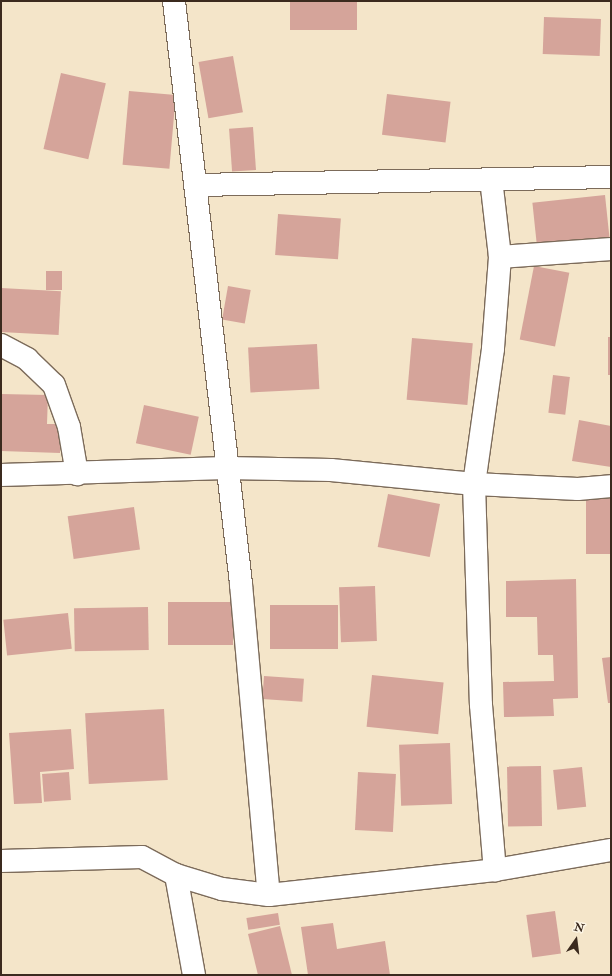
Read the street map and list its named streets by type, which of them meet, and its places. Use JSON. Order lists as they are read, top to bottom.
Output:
{
  "north": "top"
}
